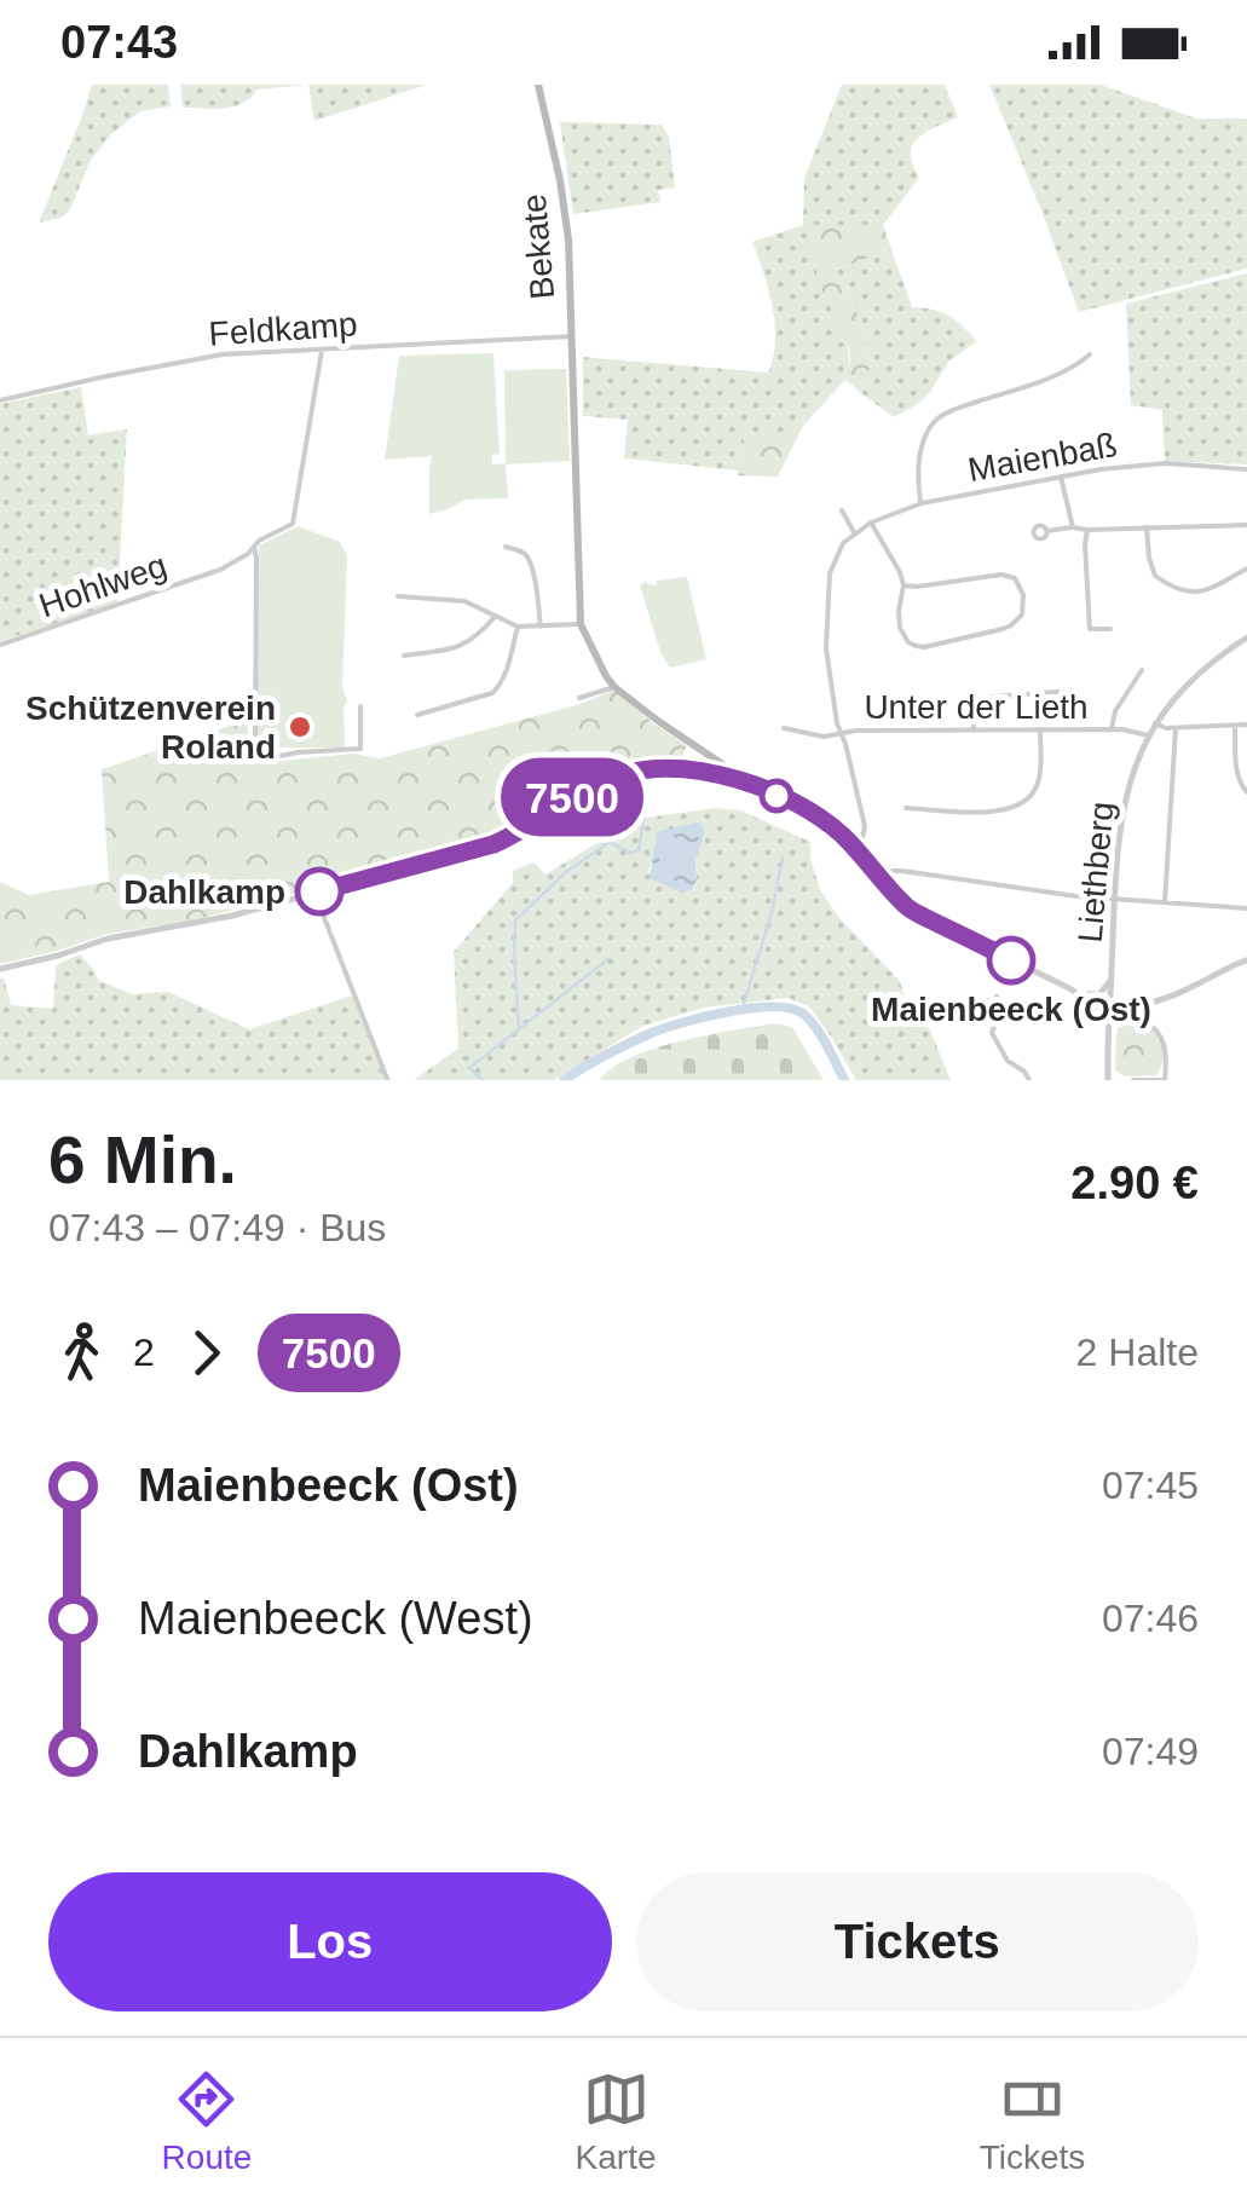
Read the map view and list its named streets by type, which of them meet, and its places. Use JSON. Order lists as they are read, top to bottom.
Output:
{
  "streets": {
    "main road": ["Bekate"],
    "street": [
      "Feldkamp",
      "Maienbaß",
      "Hohlweg",
      "Unter der Lieth",
      "Liethberg"
    ]
  },
  "crossings": [
    ["Bekate", "Feldkamp"],
    ["Unter der Lieth", "Liethberg"]
  ],
  "places": ["Schützenverein Roland", "Dahlkamp", "Maienbeeck (Ost)"],
  "lines": ["bus line 7500"],
  "page": {
    "status": "07:43",
    "on_map": "7500",
    "heading": ["6 Min.", "07:43 – 07:49 · Bus", "2.90 €"],
    "legs": ["2", "7500", "2 Halte"],
    "list": [
      {
        "name": "Maienbeeck (Ost)",
        "value": "07:45"
      },
      {
        "name": "Maienbeeck (West)",
        "value": "07:46"
      },
      {
        "name": "Dahlkamp",
        "value": "07:49"
      }
    ],
    "buttons": ["Los", "Tickets"],
    "tabs": ["Route", "Karte", "Tickets"]
  }
}
